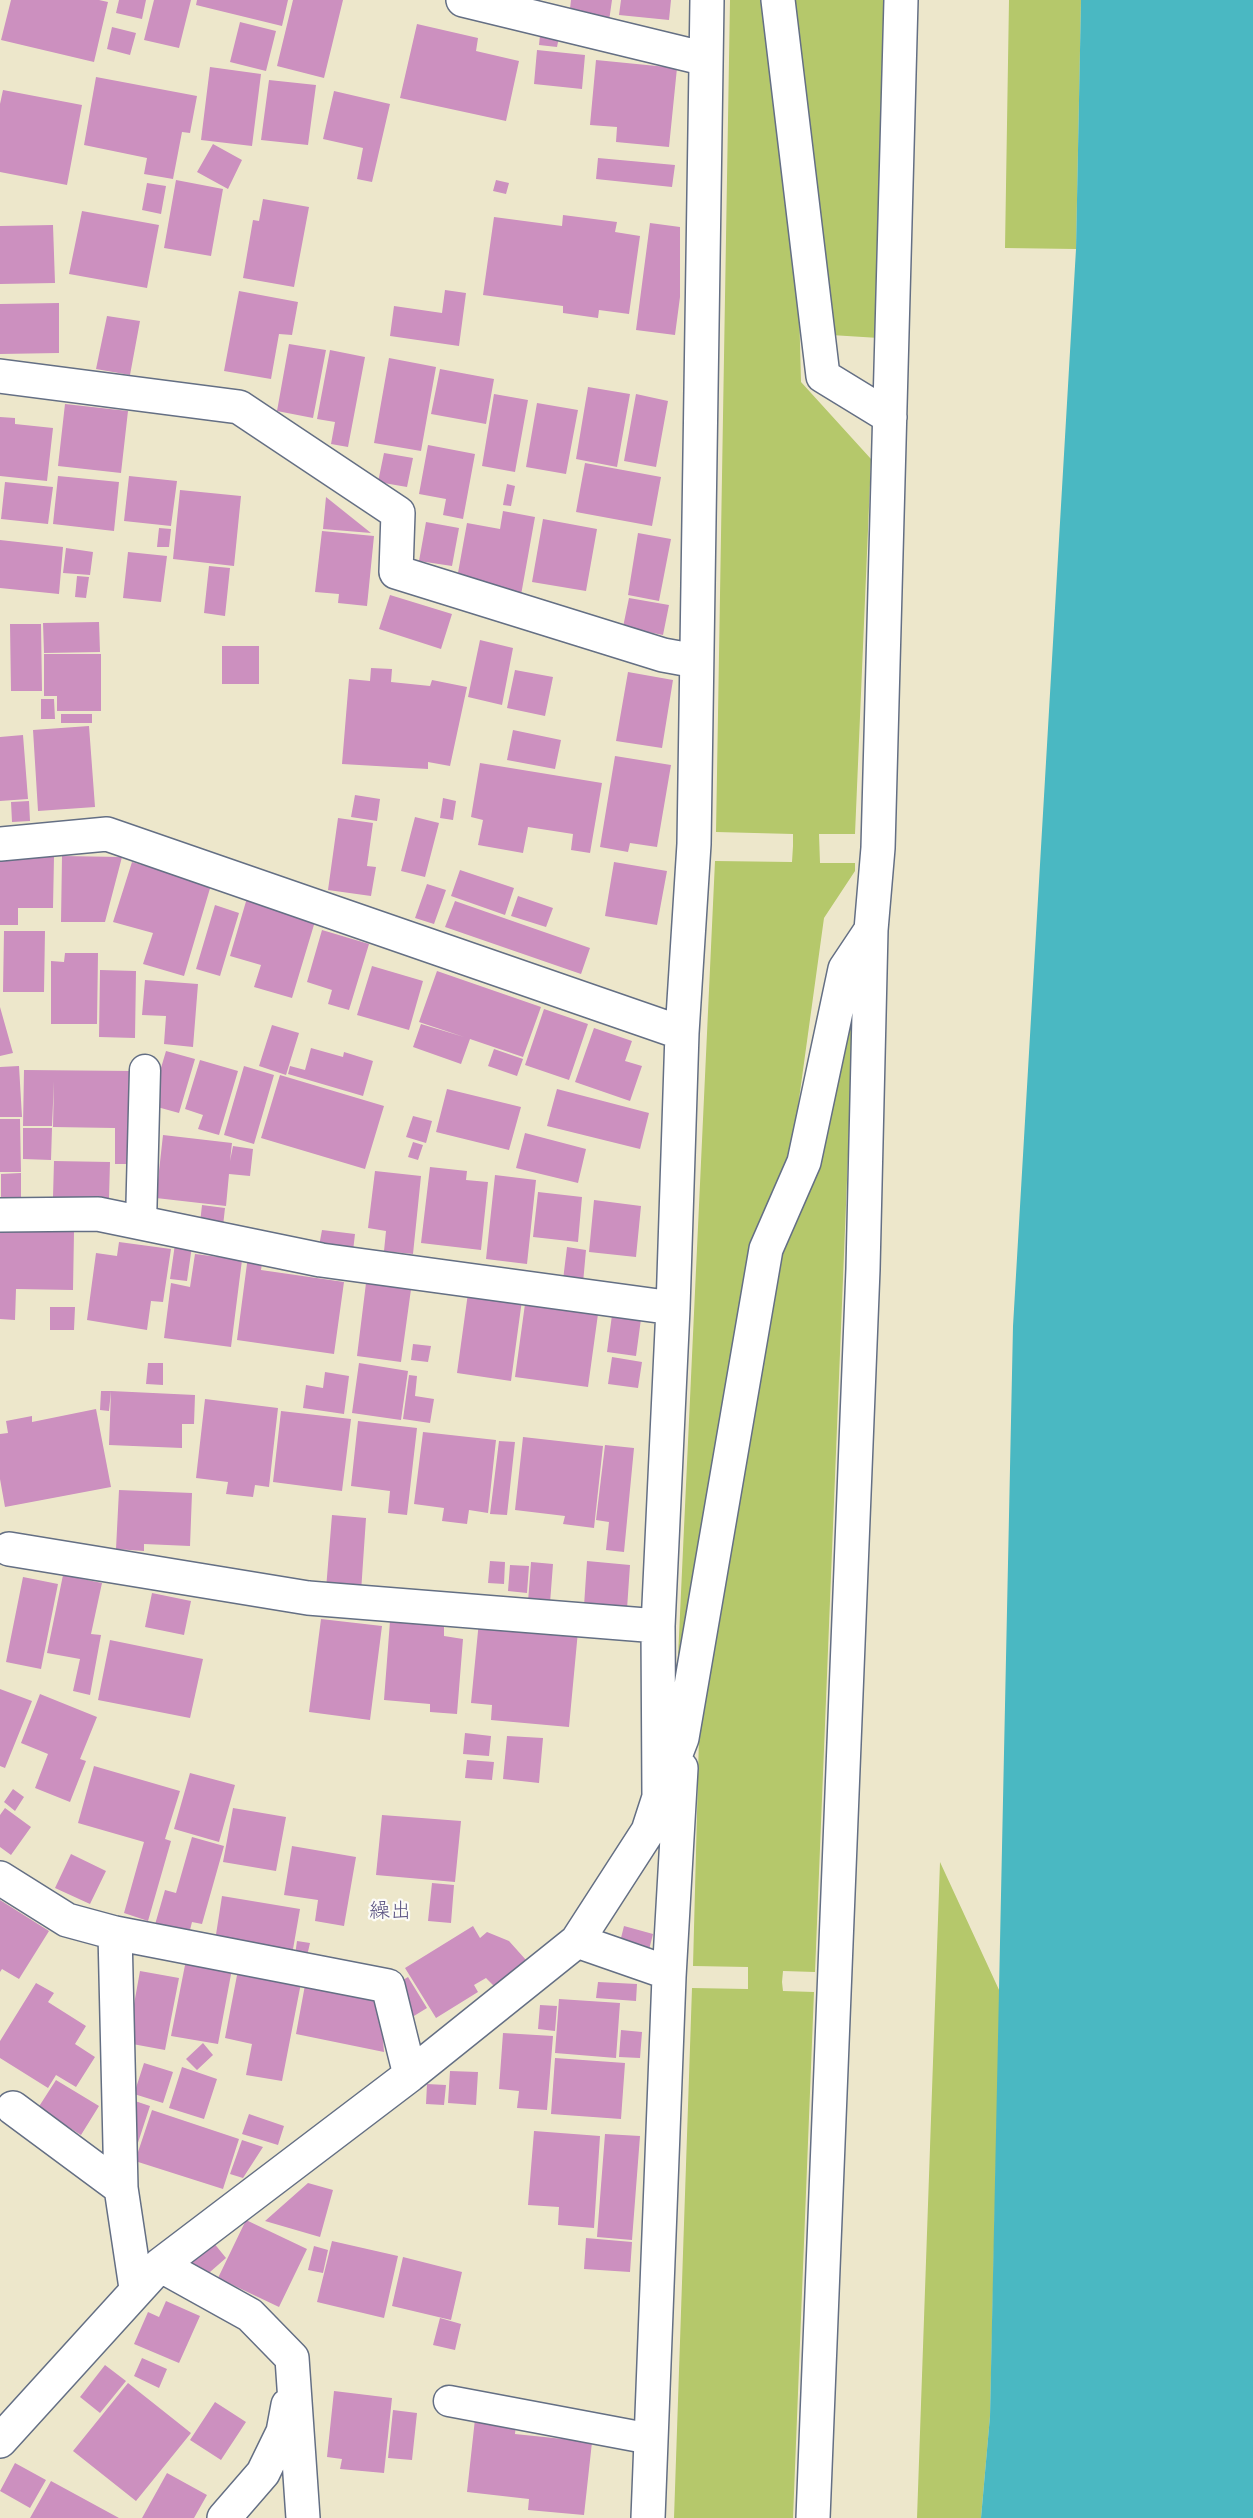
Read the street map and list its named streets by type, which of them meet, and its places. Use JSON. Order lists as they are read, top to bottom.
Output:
{
  "districts": ["繰出"]
}
